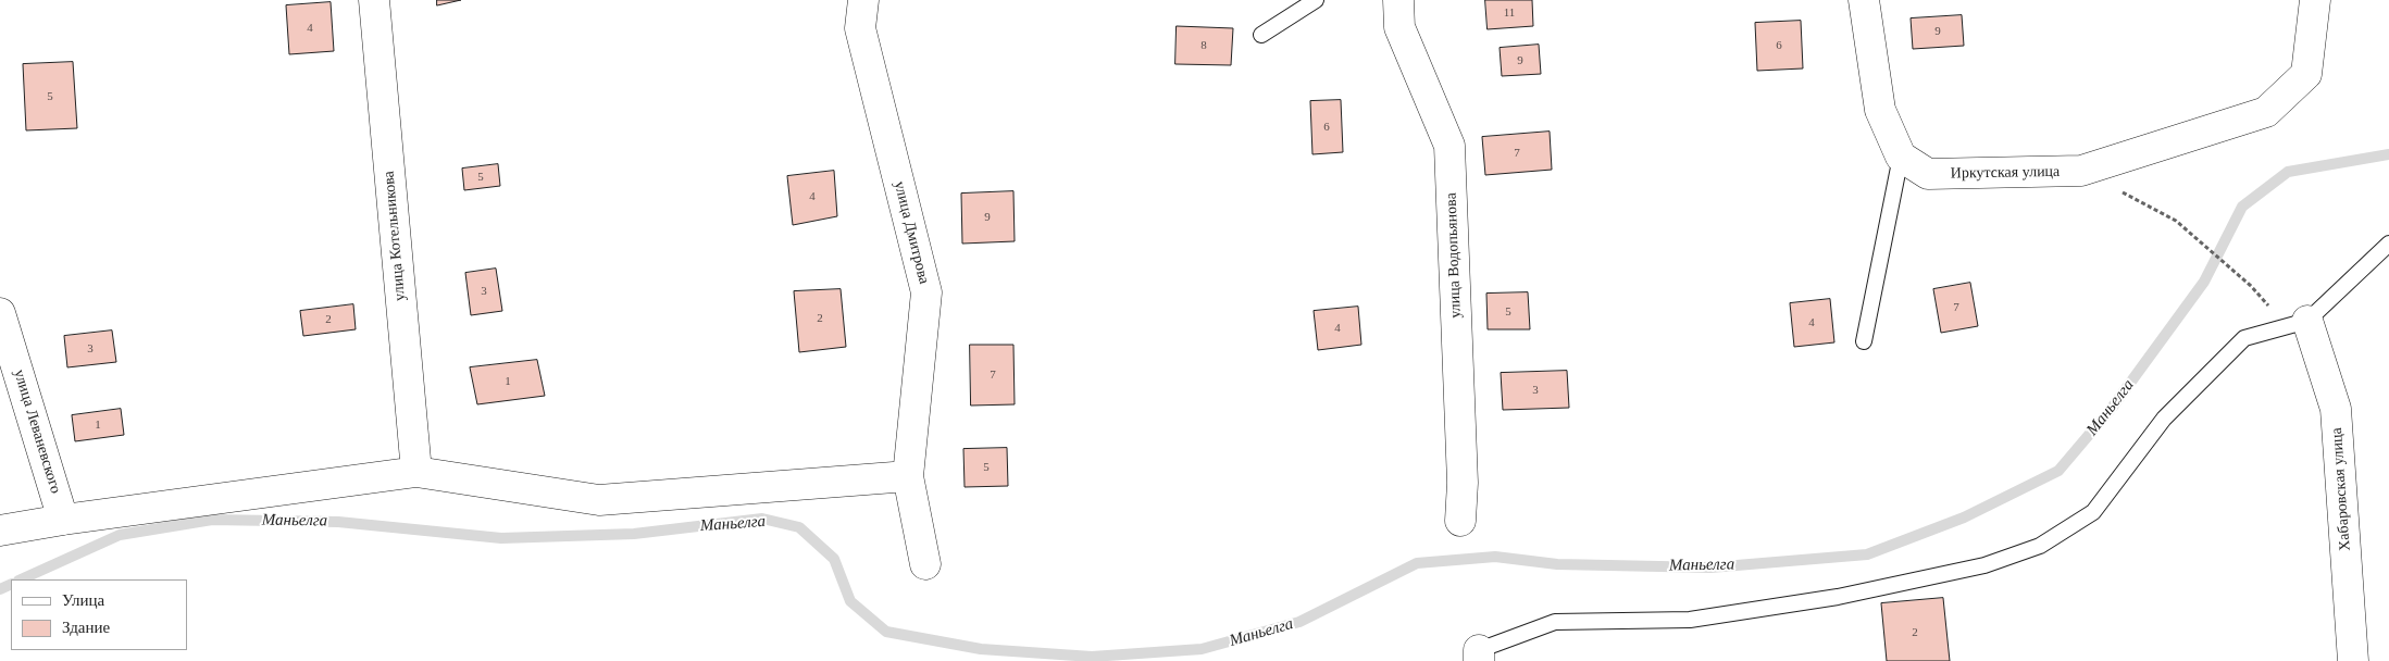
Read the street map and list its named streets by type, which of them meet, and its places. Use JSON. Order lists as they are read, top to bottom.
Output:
{
  "streets": {
    "street": [
      "Иркутская улица",
      "улица Дмитрова",
      "улица Котельникова",
      "улица Водопьянова",
      "улица Леваневского",
      "Хабаровская улица"
    ]
  },
  "water": ["Маньелга"],
  "house_numbers": [
    "11",
    "4",
    "9",
    "8",
    "6",
    "9",
    "5",
    "6",
    "7",
    "5",
    "4",
    "9",
    "3",
    "7",
    "5",
    "2",
    "2",
    "4",
    "4",
    "3",
    "7",
    "1",
    "3",
    "1",
    "5",
    "2"
  ],
  "legend": ["Улица", "Здание"]
}
